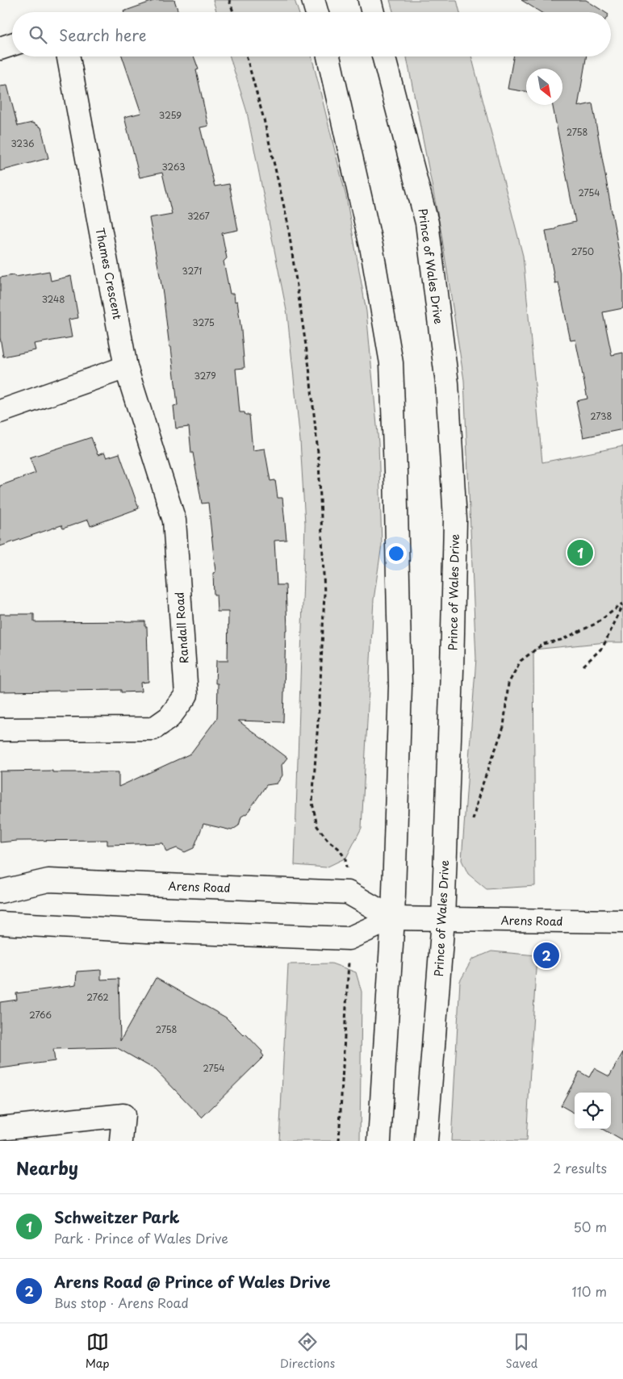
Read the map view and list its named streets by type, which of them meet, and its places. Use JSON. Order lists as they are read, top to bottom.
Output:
{
  "streets": {
    "main road": [
      "Prince of Wales Drive",
      "Thames Crescent",
      "Randall Road",
      "Arens Road"
    ]
  },
  "crossings": [
    ["Prince of Wales Drive", "Arens Road"],
    ["Thames Crescent", "Randall Road"]
  ],
  "house_numbers": [
    "3259",
    "2758",
    "3236",
    "3263",
    "2754",
    "3267",
    "2750",
    "3271",
    "3248",
    "3275",
    "3279",
    "2738",
    "2762",
    "2766",
    "2758",
    "2754"
  ],
  "north": "bottom right",
  "page": {
    "search": "Search here",
    "pins": ["1", "2"],
    "heading": ["Nearby", "2 results"],
    "list": [
      {
        "mark": "1",
        "name": "Schweitzer Park",
        "note": "Park · Prince of Wales Drive",
        "value": "50 m"
      },
      {
        "mark": "2",
        "name": "Arens Road @ Prince of Wales Drive",
        "note": "Bus stop · Arens Road",
        "value": "110 m"
      }
    ],
    "nav": ["Map", "Directions", "Saved"]
  }
}
